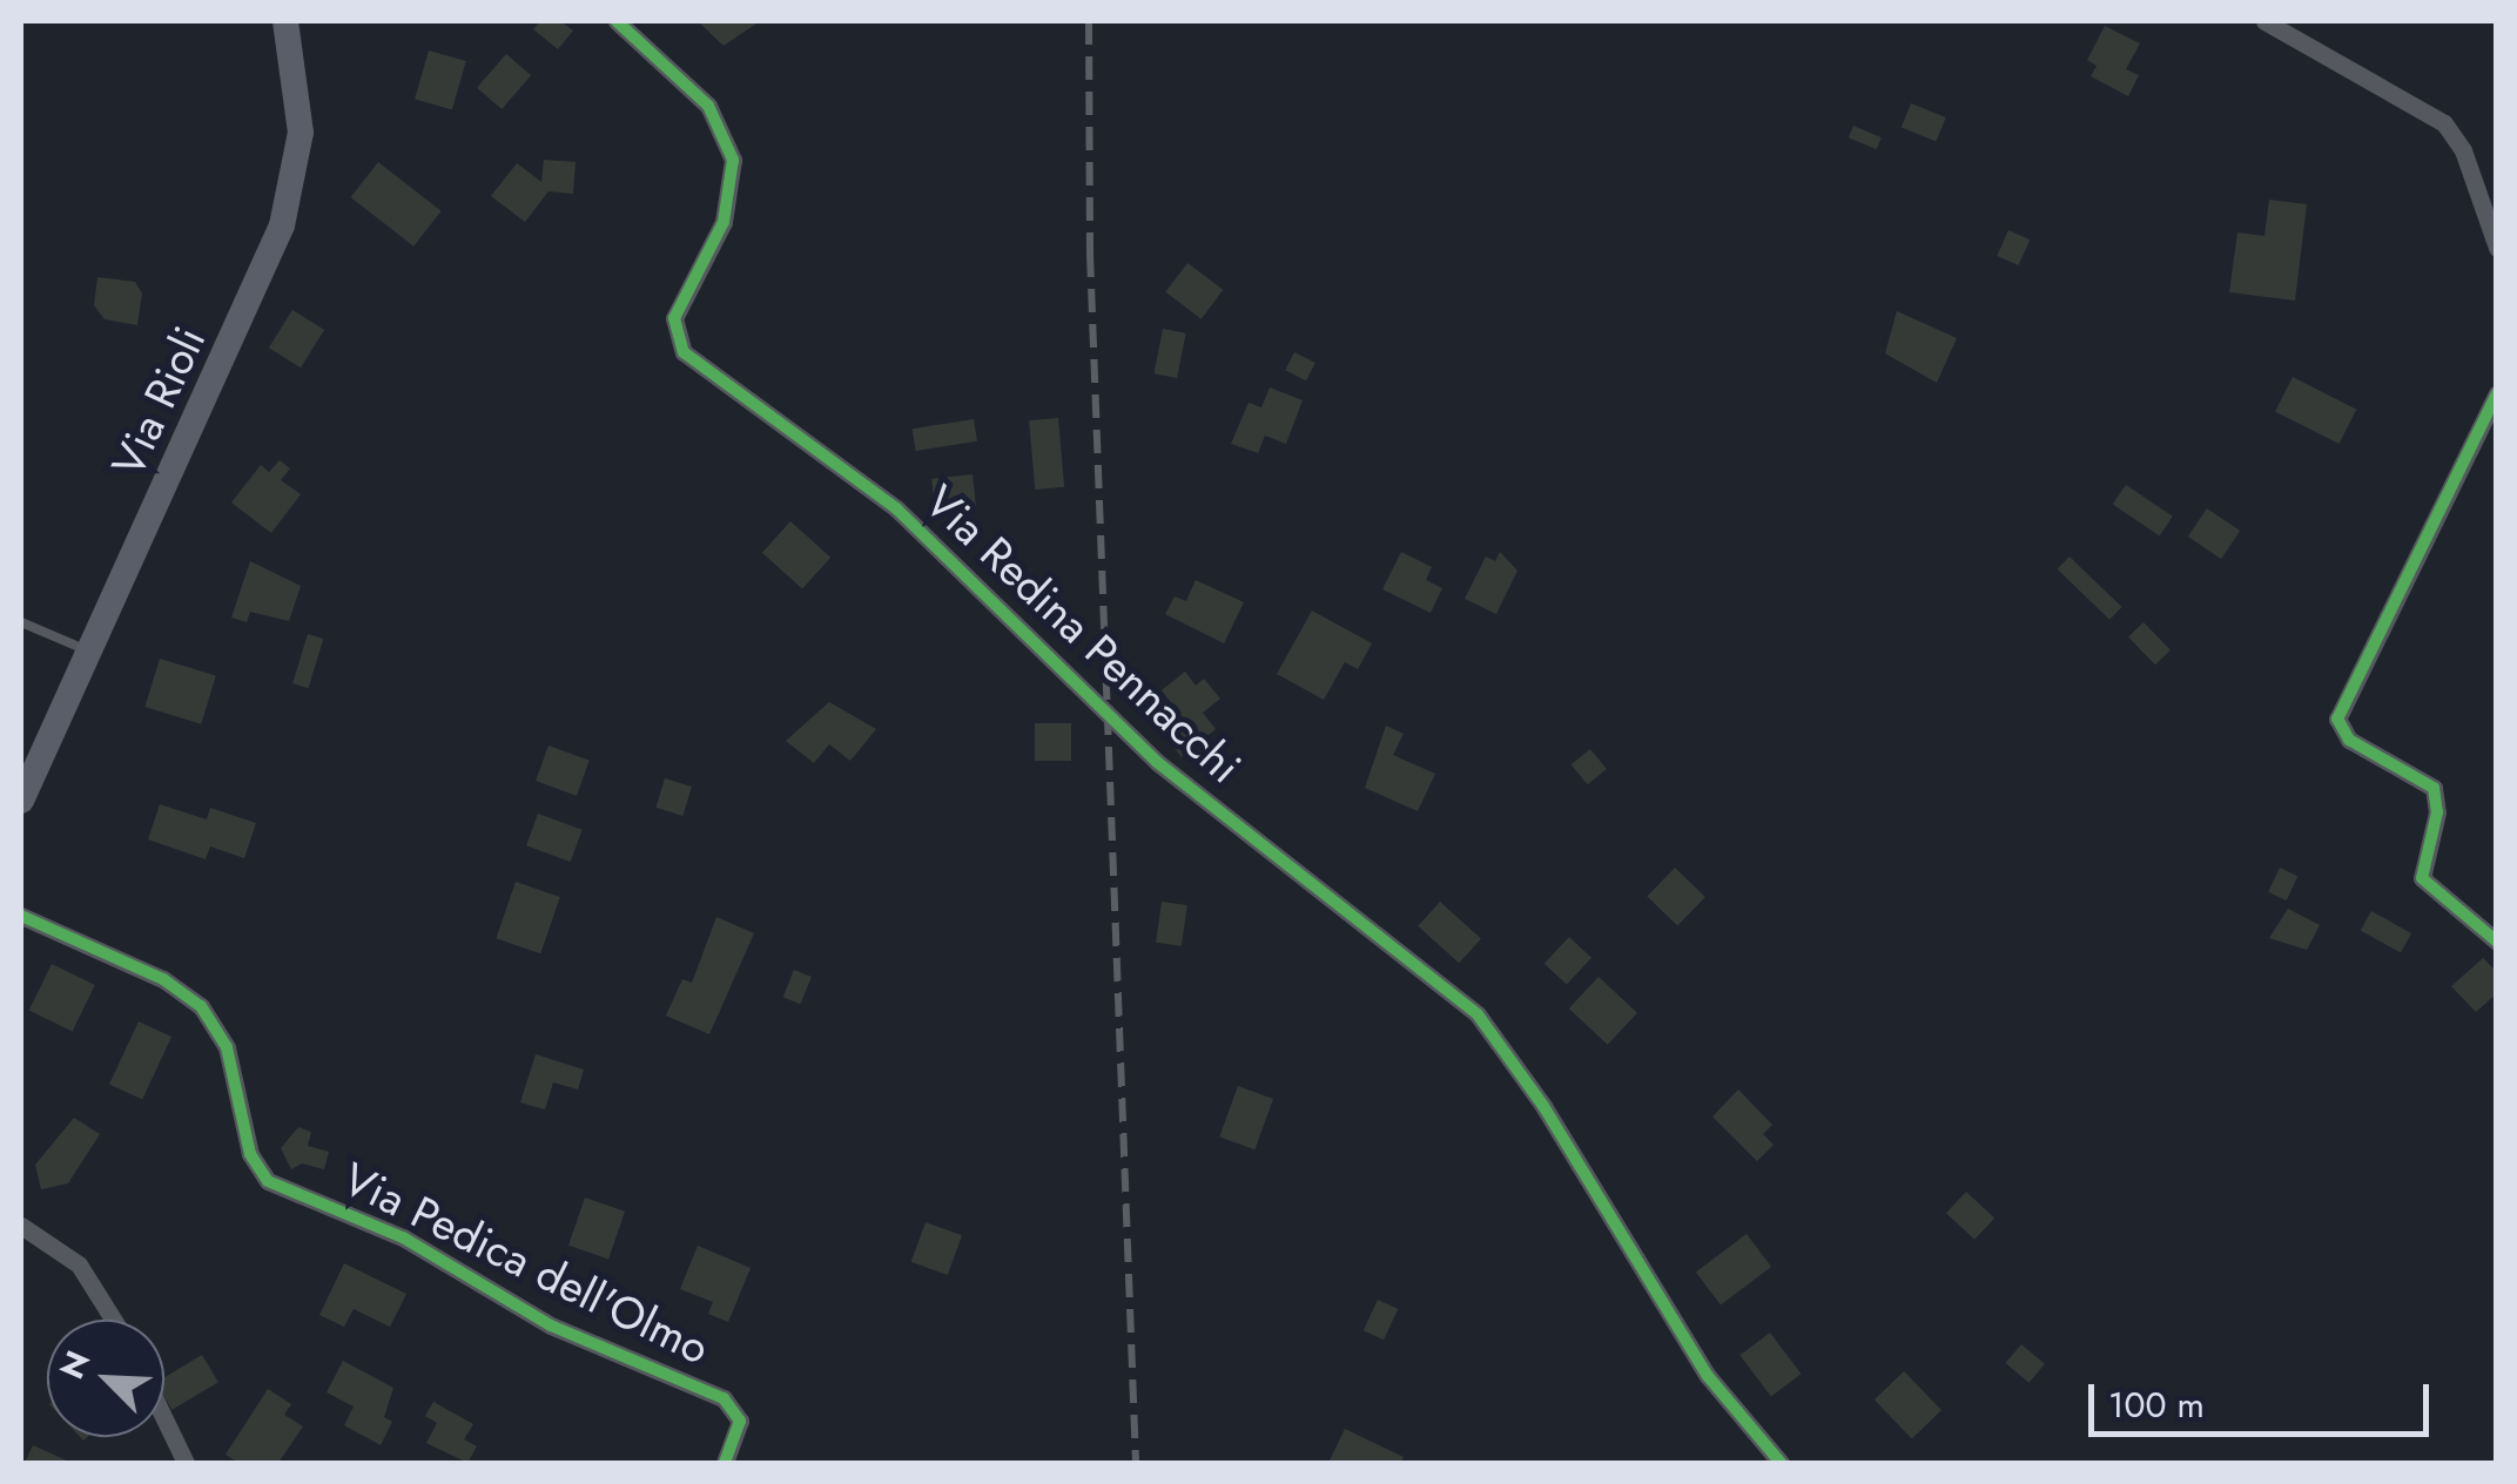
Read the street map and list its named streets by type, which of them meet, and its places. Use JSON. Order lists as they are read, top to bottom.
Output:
{
  "streets": {
    "main road": ["Via Rioli"],
    "street": ["Via Redina Pennacchi", "Via Pedica dell'Olmo"]
  },
  "scale_bar": "100 m",
  "north": "top left"
}
